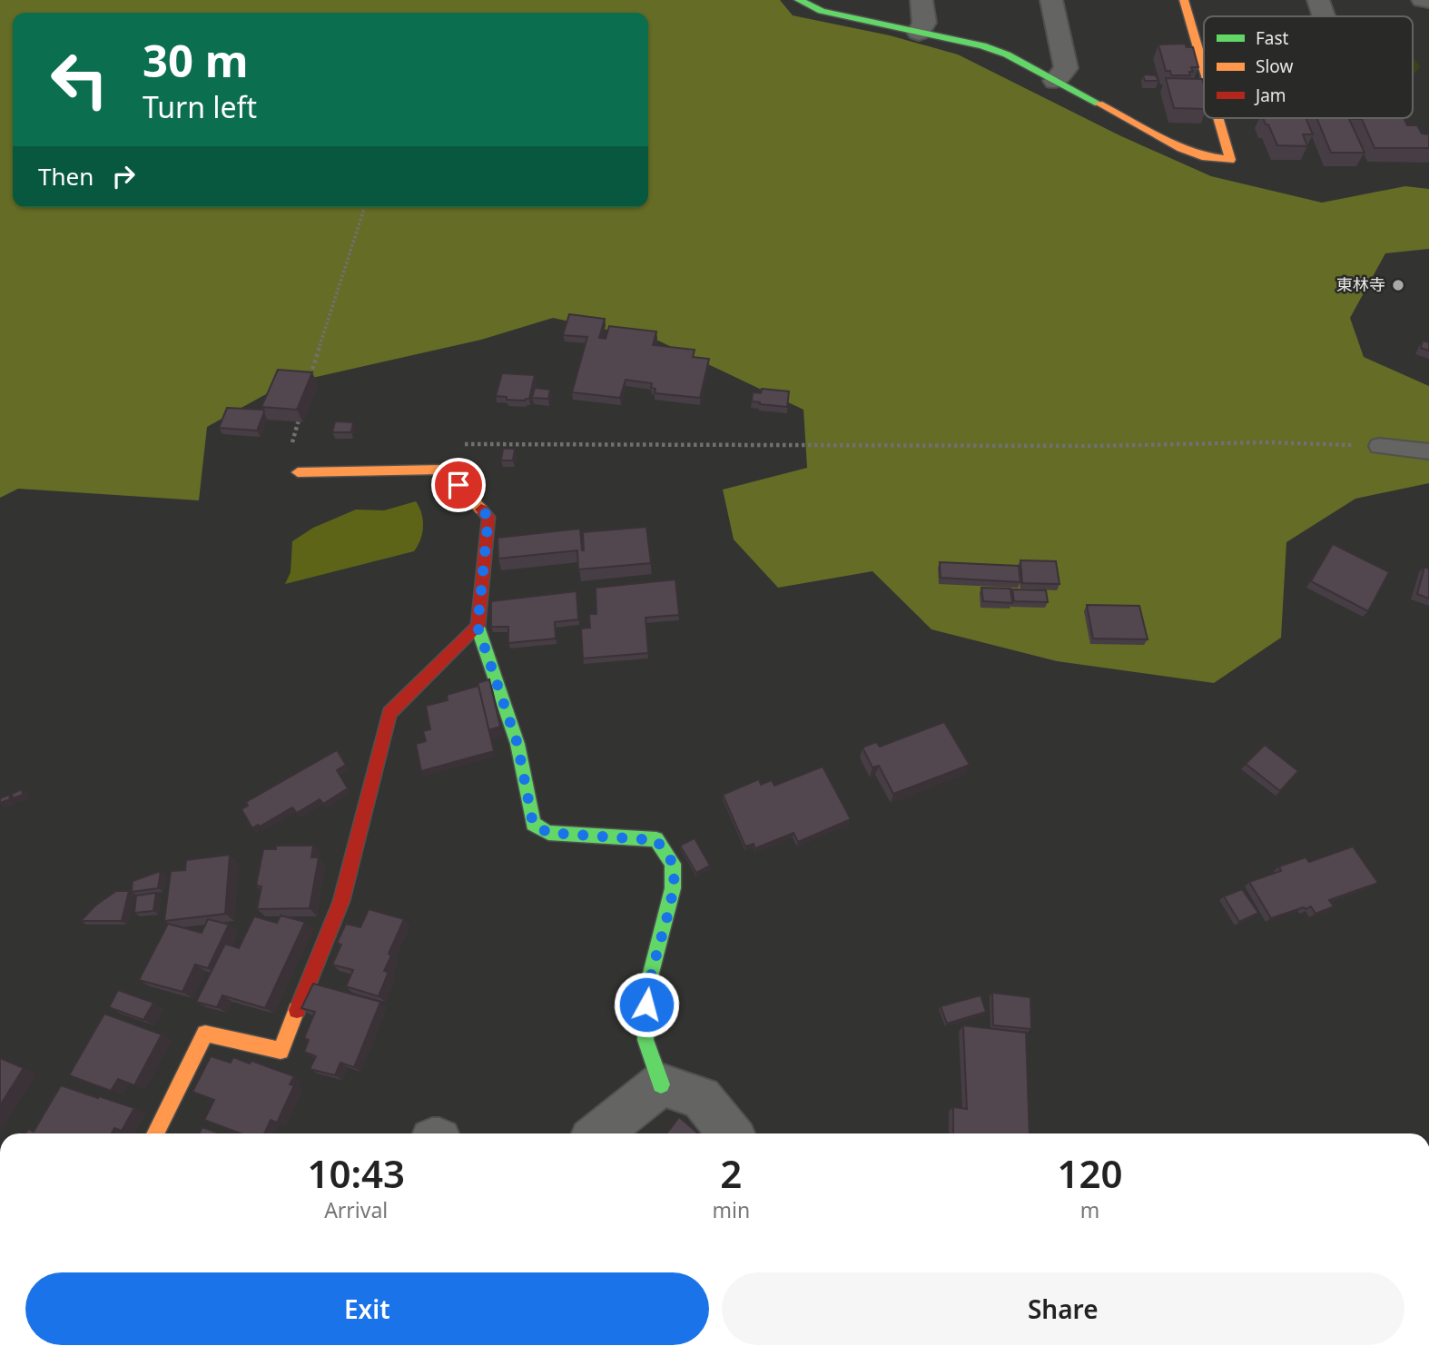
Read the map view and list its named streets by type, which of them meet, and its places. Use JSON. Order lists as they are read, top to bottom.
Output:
{
  "places": ["東林寺"],
  "legend": ["Fast", "Slow", "Jam"],
  "page": {
    "turn": ["30 m", "Turn left"],
    "then": "Then",
    "eta": [
      "10:43",
      "Arrival",
      "2",
      "min",
      "120",
      "m"
    ],
    "buttons": ["Exit", "Share"]
  }
}
